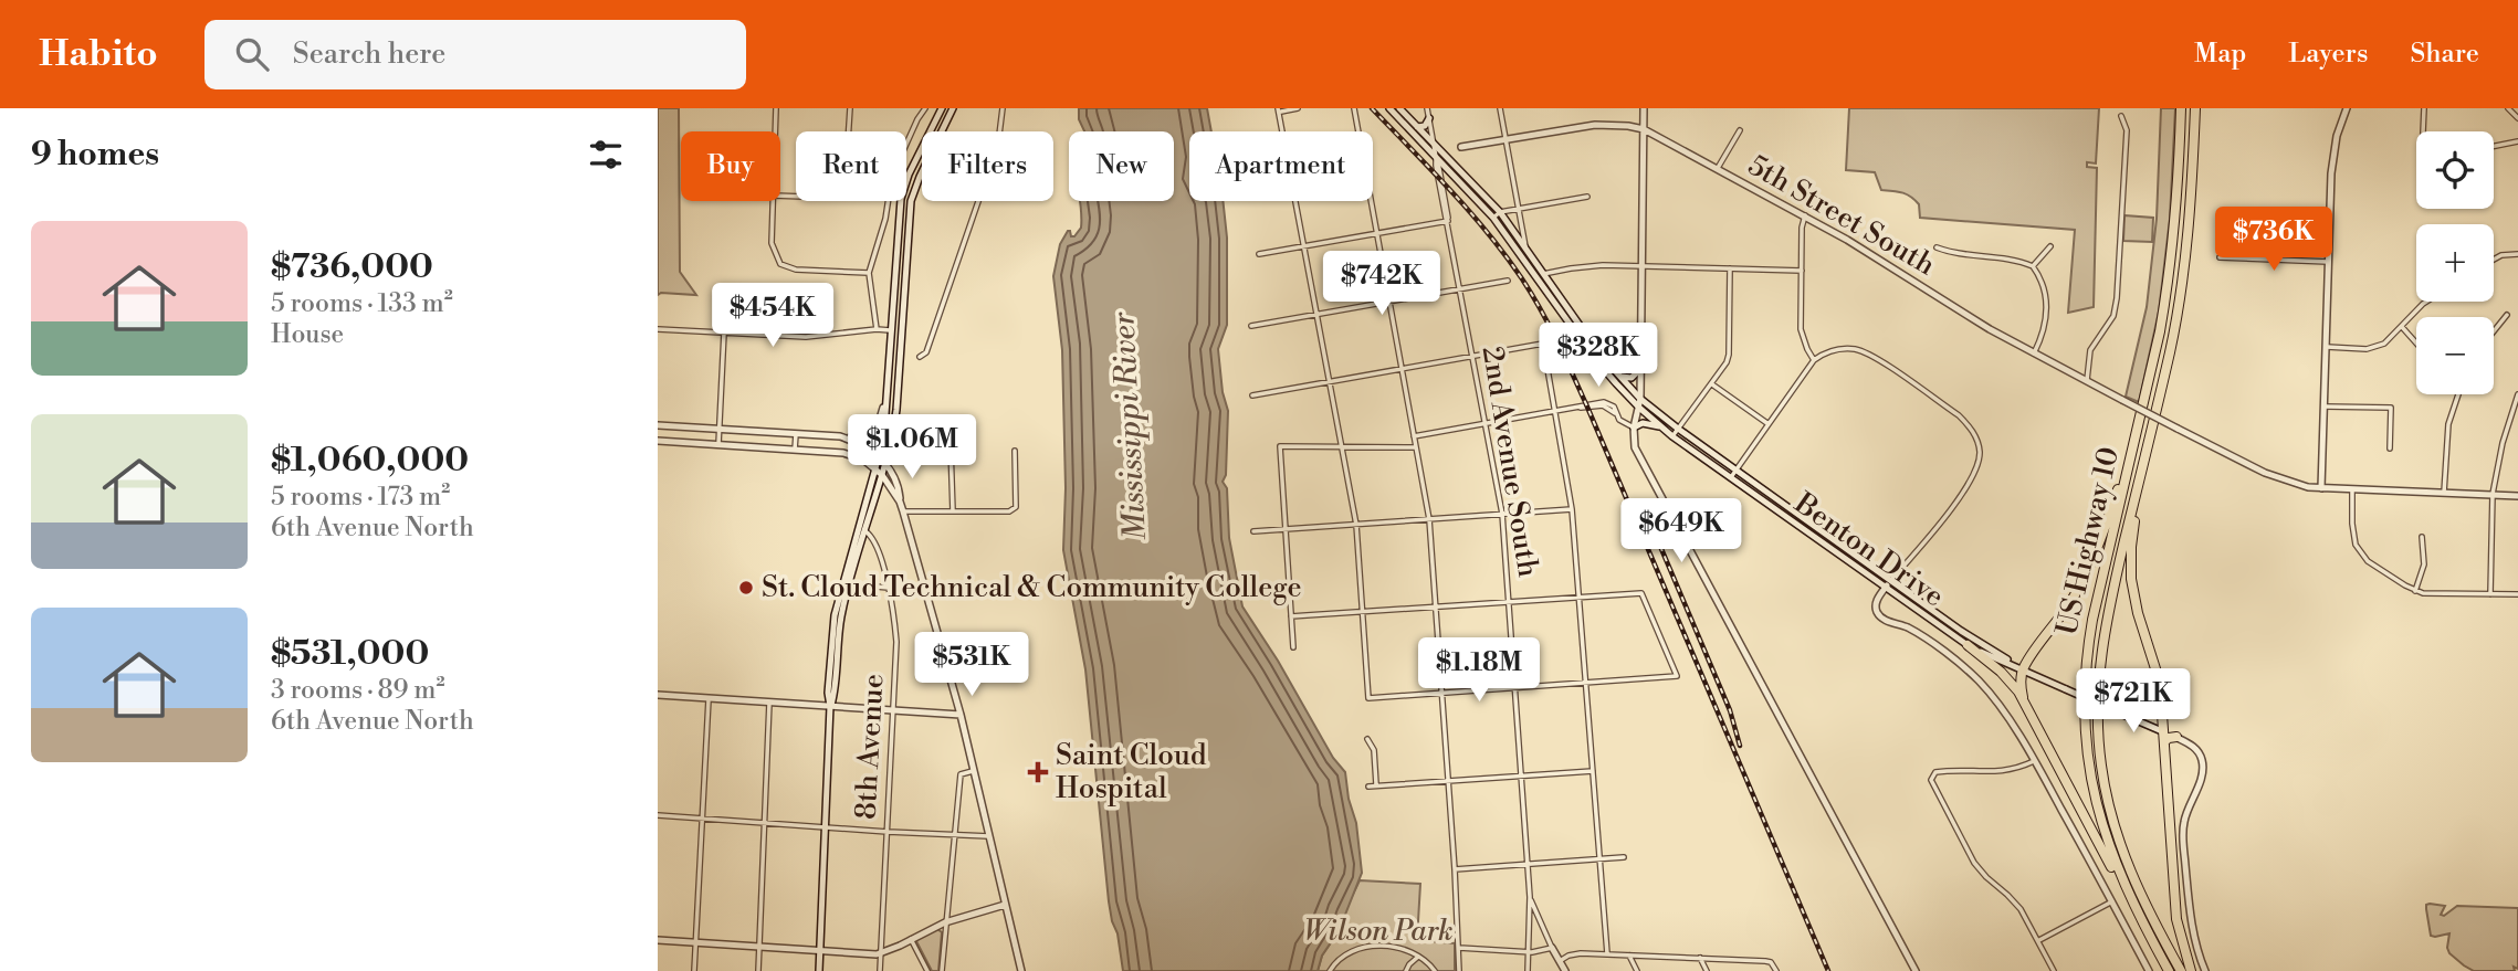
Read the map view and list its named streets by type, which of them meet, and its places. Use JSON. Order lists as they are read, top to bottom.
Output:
{
  "streets": {
    "highway": ["US Highway 10"],
    "street": [
      "5th Street South",
      "2nd Avenue South",
      "Benton Drive",
      "8th Avenue"
    ]
  },
  "crossings": [
    ["2nd Avenue South", "Benton Drive"]
  ],
  "water": ["Mississippi River"],
  "parks": ["Wilson Park"],
  "places": {
    "other": ["St. Cloud Technical & Community College"],
    "health": ["Saint Cloud Hospital"]
  },
  "page": {
    "header": "Habito",
    "search": "Search here",
    "nav": ["Map", "Layers", "Share"],
    "heading": "9 homes",
    "map_buttons": ["+", "−"],
    "chip": [
      "Buy",
      "Rent",
      "Filters",
      "New",
      "Apartment"
    ],
    "list": [
      {
        "name": "$736,000",
        "note": "5 rooms · 133 m² · House"
      },
      {
        "name": "$1,060,000",
        "note": "5 rooms · 173 m² · 6th Avenue North"
      },
      {
        "name": "$531,000",
        "note": "3 rooms · 89 m² · 6th Avenue North"
      }
    ],
    "price": [
      "$736K",
      "$742K",
      "$454K",
      "$328K",
      "$1.06M",
      "$649K",
      "$531K",
      "$1.18M",
      "$721K"
    ]
  }
}
